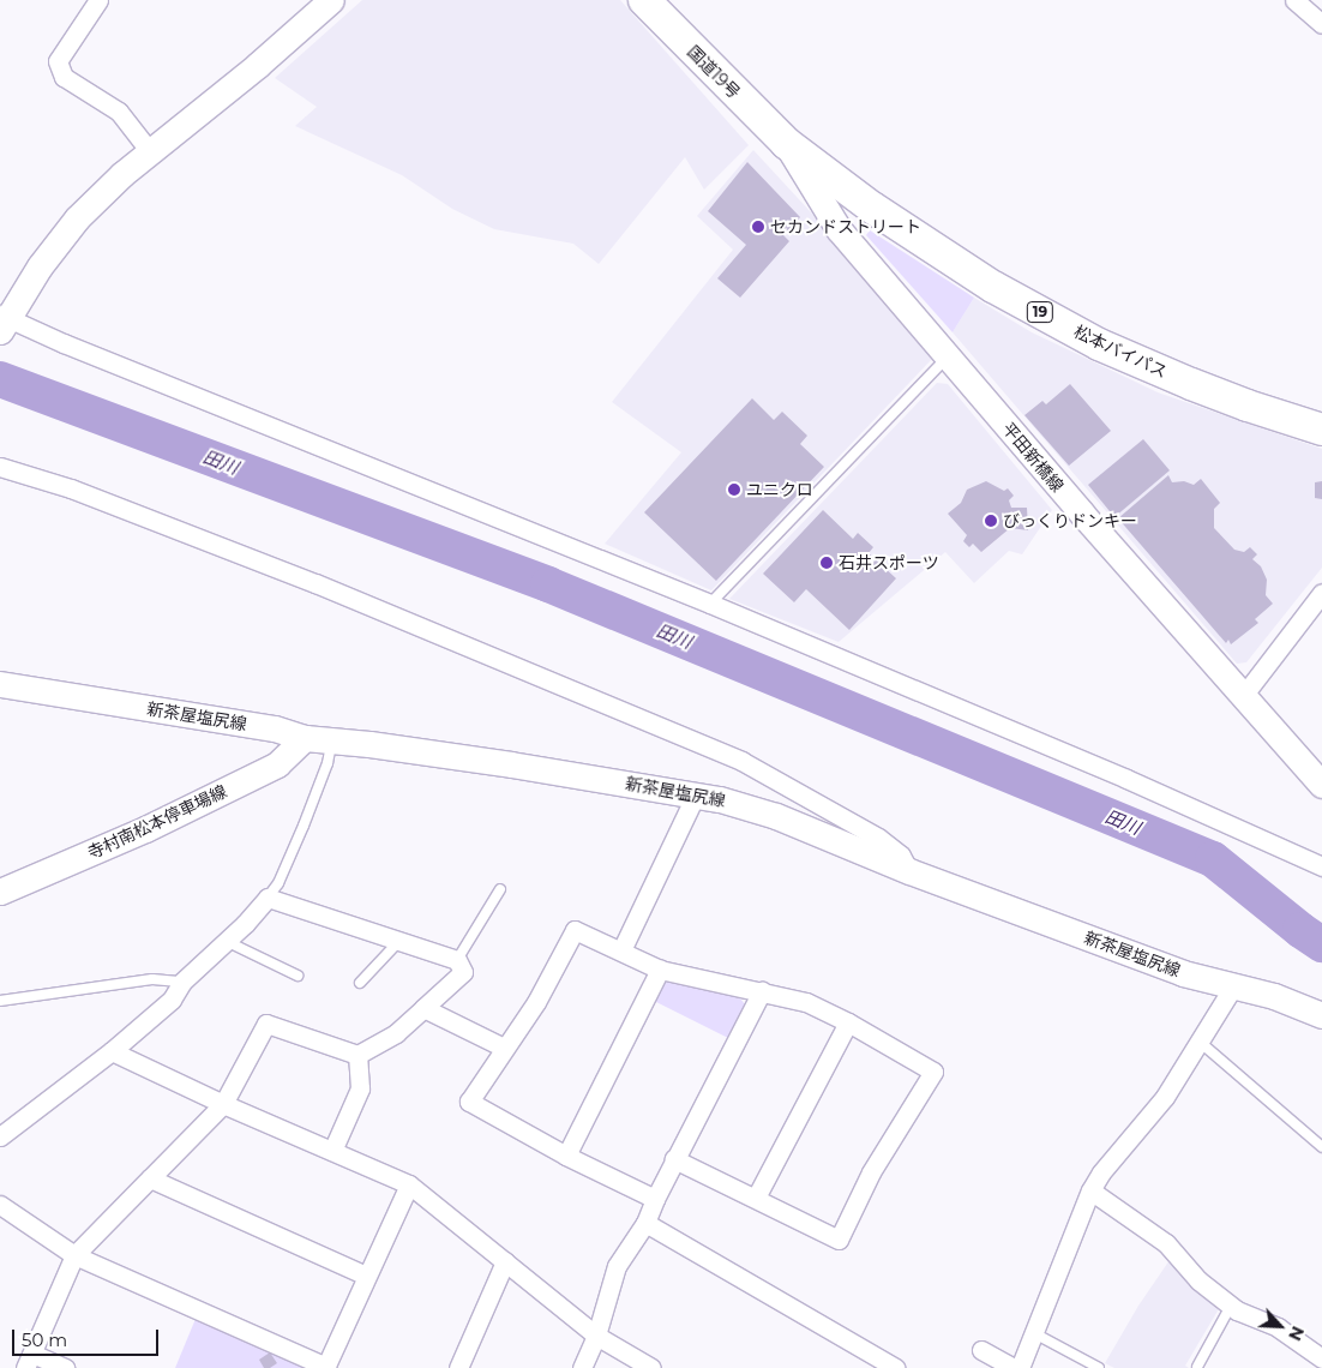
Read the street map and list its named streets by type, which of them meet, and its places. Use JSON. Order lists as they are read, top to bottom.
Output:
{
  "streets": {
    "highway": ["国道19号", "19", "松本バイパス"],
    "main road": ["平田新橋線", "新茶屋塩尻線", "寺村南松本停車場線"]
  },
  "crossings": [
    ["国道19号", "松本バイパス"],
    ["国道19号", "平田新橋線"],
    ["松本バイパス", "平田新橋線"],
    ["新茶屋塩尻線", "寺村南松本停車場線"]
  ],
  "water": ["田川"],
  "places": [
    "セカンドストリート",
    "ユニクロ",
    "びっくりドンキー",
    "石井スポーツ"
  ],
  "scale_bar": "50 m",
  "north": "bottom right"
}
